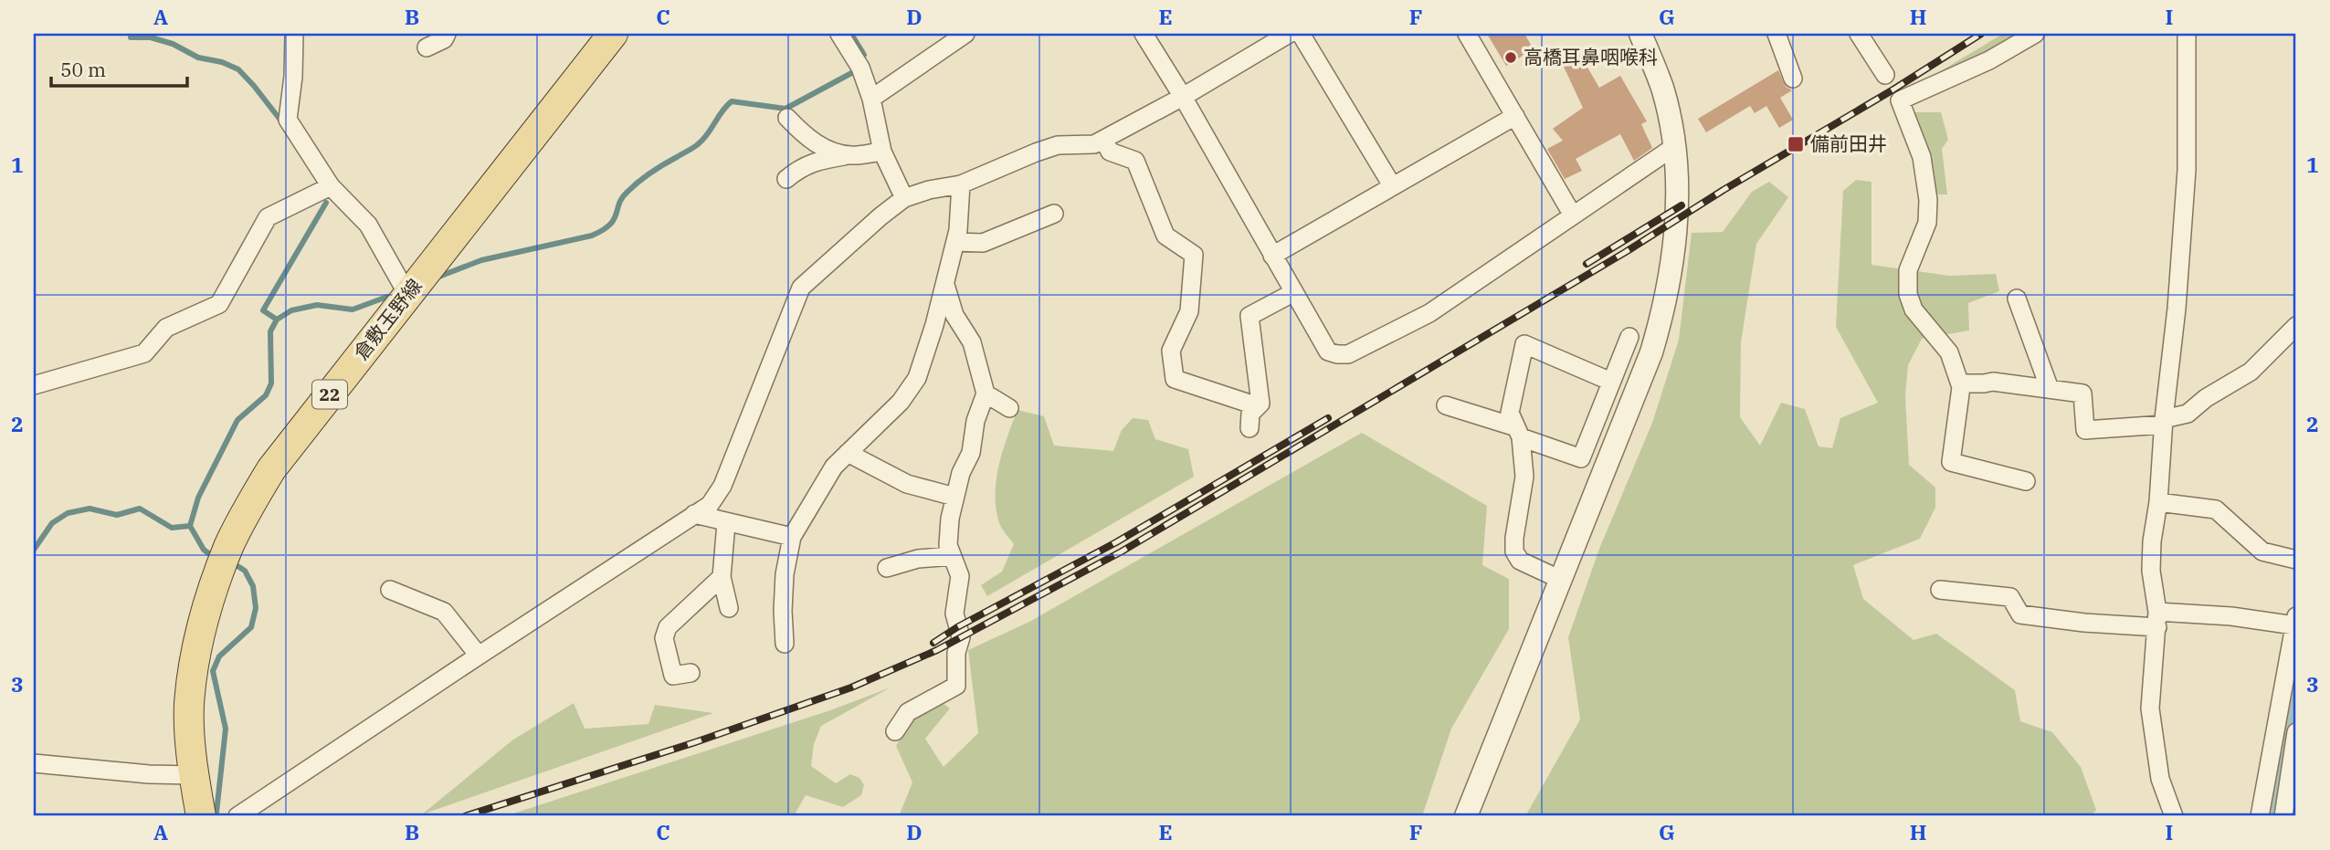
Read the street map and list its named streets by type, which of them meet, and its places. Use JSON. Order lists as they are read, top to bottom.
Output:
{
  "streets": {
    "main road": ["倉敷玉野線", "22"]
  },
  "places": {
    "other": ["高橋耳鼻咽喉科"],
    "transit": ["備前田井"]
  },
  "scale_bar": "50 m",
  "grid": {
    "columns": [
      "A",
      "B",
      "C",
      "D",
      "E",
      "F",
      "G",
      "H",
      "I"
    ],
    "rows": ["1", "2", "3"]
  }
}
